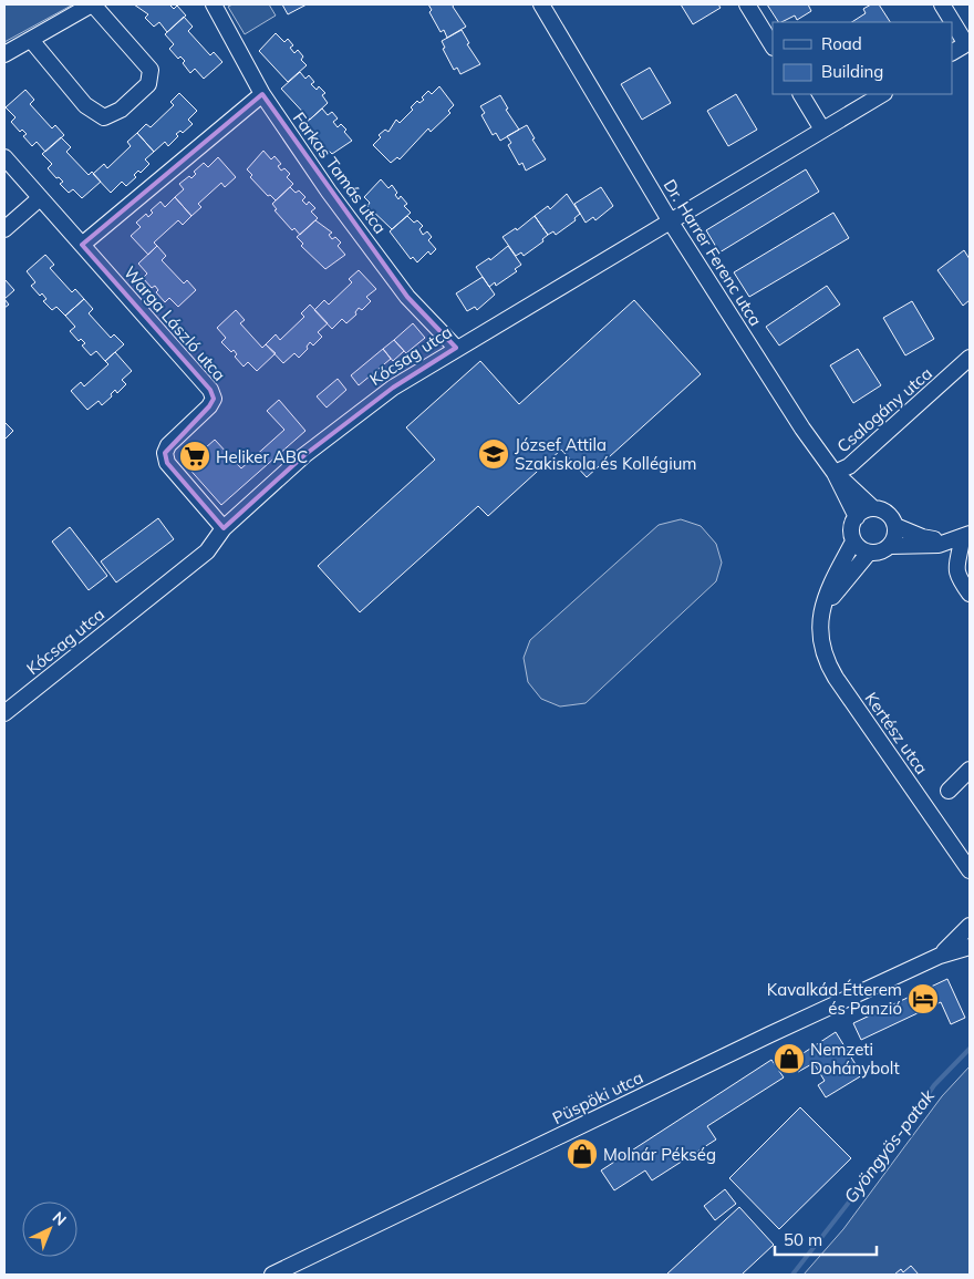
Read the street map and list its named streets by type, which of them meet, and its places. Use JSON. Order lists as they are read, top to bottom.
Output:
{
  "streets": {
    "street": [
      "Farkas Tamás utca",
      "Dr. Harrer Ferenc utca",
      "Warga László utca",
      "Kócsag utca",
      "Csalogány utca",
      "Kertész utca",
      "Püspöki utca"
    ]
  },
  "crossings": [
    ["Farkas Tamás utca", "Kócsag utca"],
    ["Dr. Harrer Ferenc utca", "Kócsag utca"],
    ["Dr. Harrer Ferenc utca", "Csalogány utca"],
    ["Dr. Harrer Ferenc utca", "Kertész utca"],
    ["Warga László utca", "Kócsag utca"],
    ["Csalogány utca", "Kertész utca"]
  ],
  "water": ["Gyöngyös-patak"],
  "places": {
    "school or university": ["József Attila Szakiskola és Kollégium"],
    "supermarket": ["Heliker ABC"],
    "hotel": ["Kavalkád Étterem és Panzió"],
    "shop": ["Nemzeti Dohánybolt", "Molnár Pékség"]
  },
  "legend": ["Road", "Building"],
  "scale_bar": "50 m",
  "north": "top right"
}
